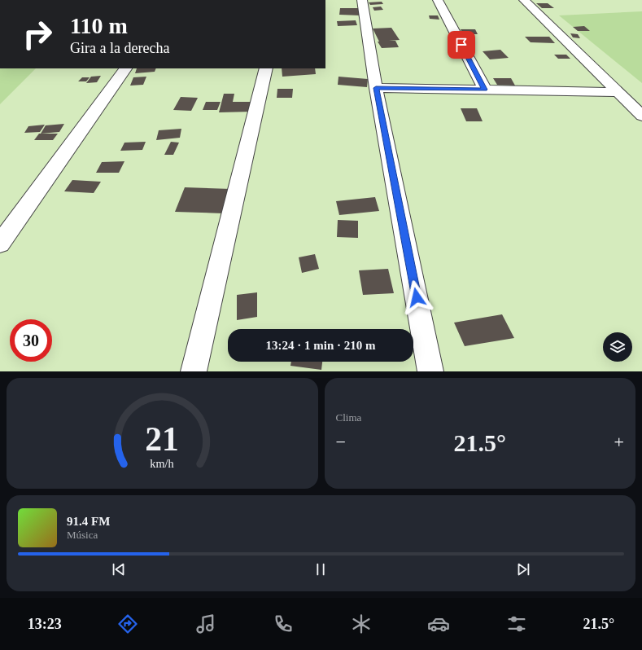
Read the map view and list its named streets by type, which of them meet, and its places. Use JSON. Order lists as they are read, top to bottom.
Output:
{
  "page": {
    "turn": ["110 m", "Gira a la derecha"],
    "limit": "30",
    "trip": "13:24 · 1 min · 210 m",
    "tile": "Clima",
    "heat": ["−", "21.5°", "+"],
    "song": ["91.4 FM", "Música"],
    "tabs": ["13:23", "21.5°"],
    "gauge": ["21", "km/h"]
  }
}
